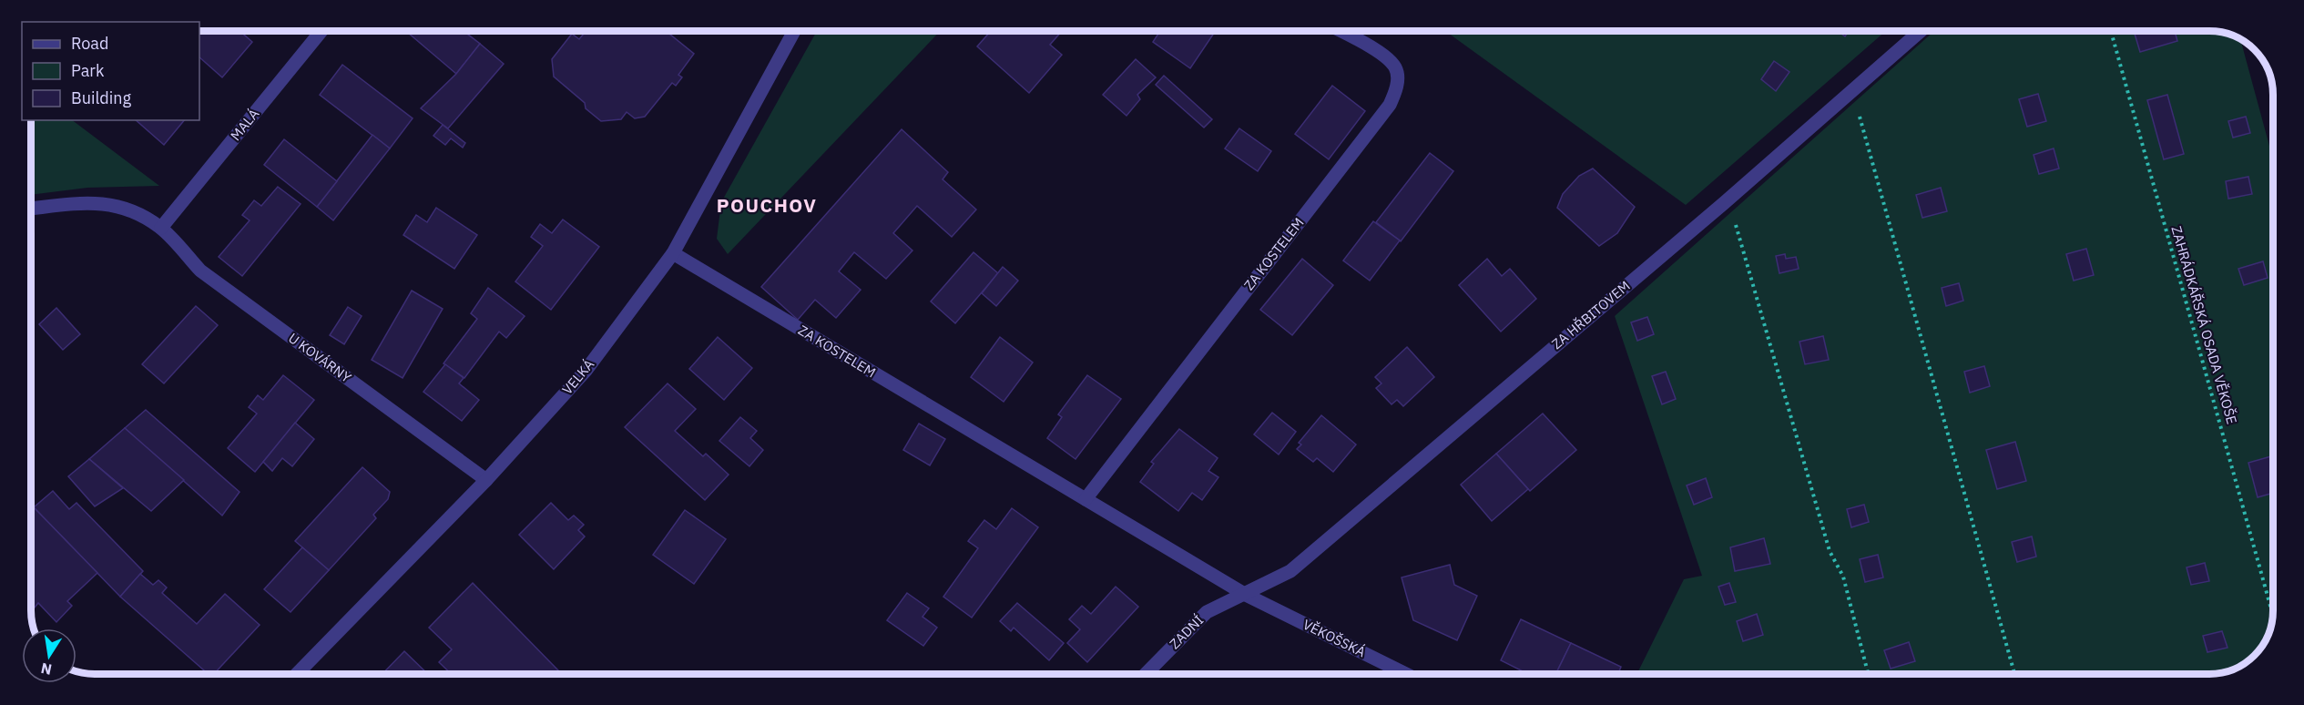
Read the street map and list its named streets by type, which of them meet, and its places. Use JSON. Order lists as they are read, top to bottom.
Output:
{
  "streets": {
    "street": [
      "MALÁ",
      "ZA KOSTELEM",
      "ZA HŘBITOVEM",
      "U KOVÁRNY",
      "VELKÁ",
      "ZADNÍ",
      "VĚKOŠSKÁ"
    ],
    "path": ["ZAHRÁDKÁŘSKÁ OSADA VĚKOŠE"]
  },
  "crossings": [
    ["MALÁ", "U KOVÁRNY"],
    ["ZA KOSTELEM", "ZA HŘBITOVEM"],
    ["ZA KOSTELEM", "VELKÁ"],
    ["ZA KOSTELEM", "ZADNÍ"],
    ["ZA KOSTELEM", "VĚKOŠSKÁ"],
    ["ZA HŘBITOVEM", "ZADNÍ"],
    ["ZA HŘBITOVEM", "VĚKOŠSKÁ"],
    ["U KOVÁRNY", "VELKÁ"],
    ["ZADNÍ", "VĚKOŠSKÁ"]
  ],
  "districts": ["POUCHOV"],
  "legend": ["Road", "Park", "Building"],
  "north": "bottom"
}
